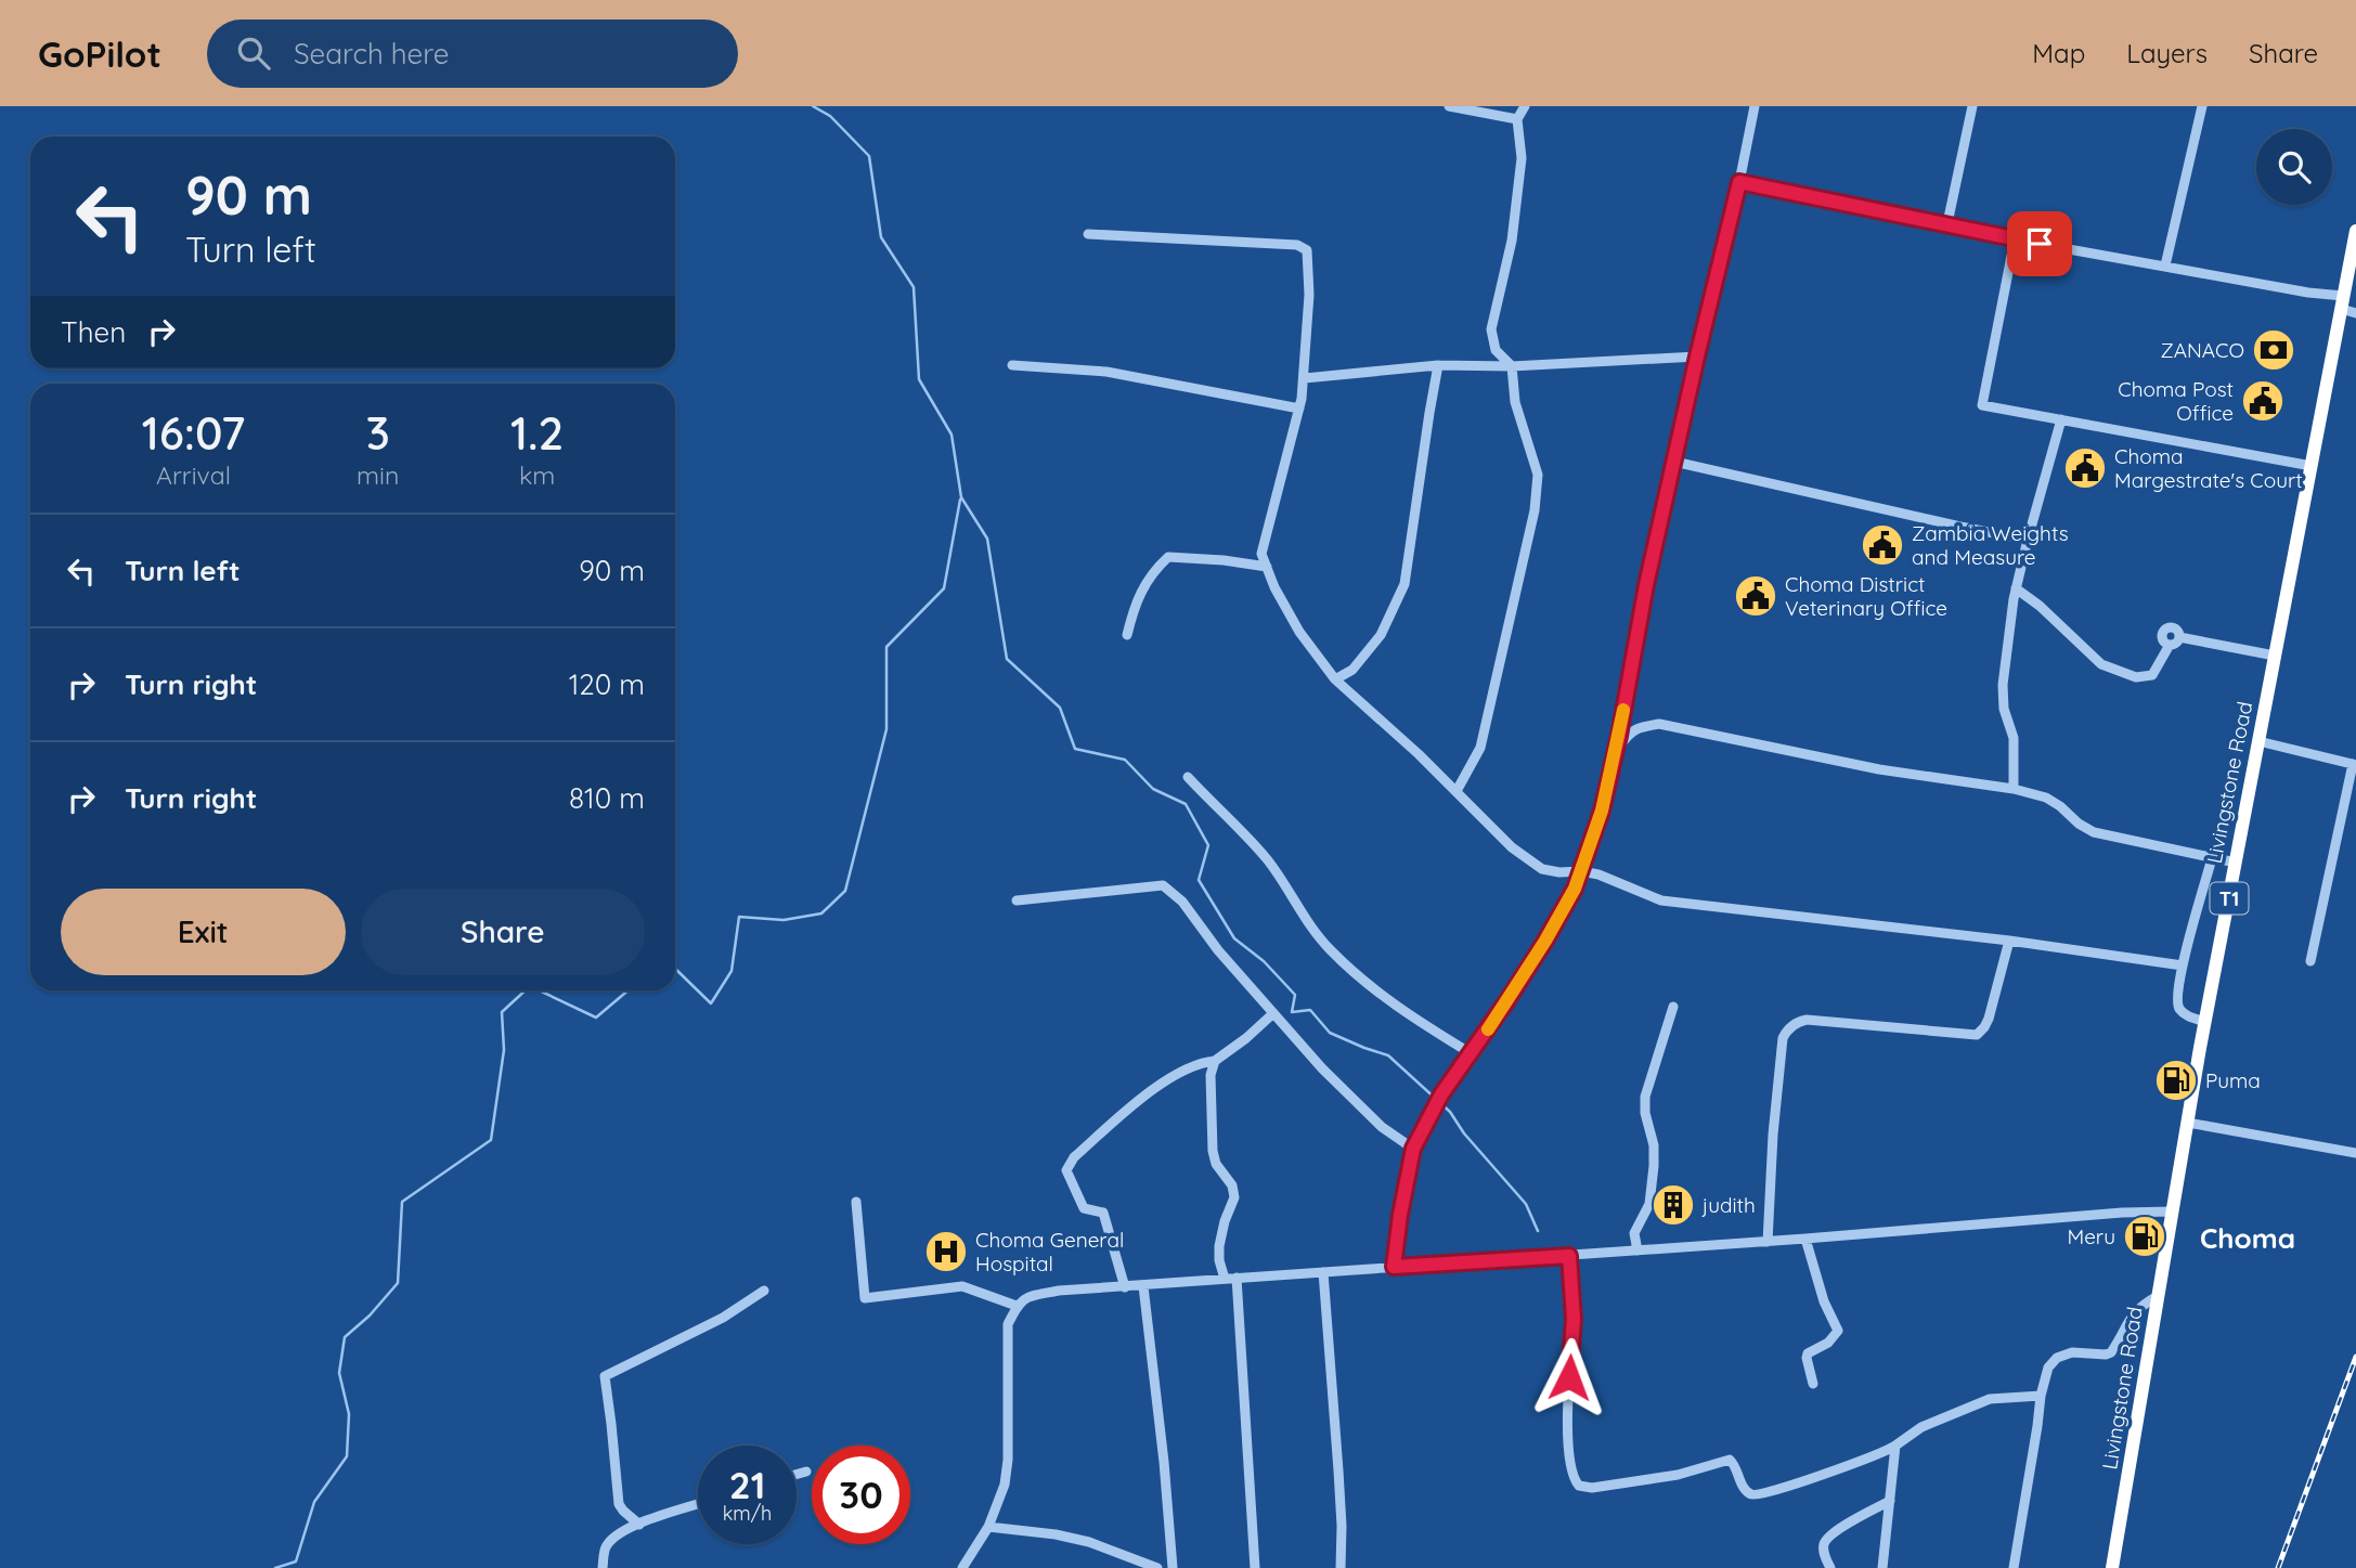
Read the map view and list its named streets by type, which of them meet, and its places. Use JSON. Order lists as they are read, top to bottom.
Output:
{
  "streets": {
    "highway": ["Livingstone Road", "T1"]
  },
  "districts": ["Choma"],
  "places": {
    "bank": ["ZANACO"],
    "public building": [
      "Choma Post Office",
      "Choma Margestrate's Court",
      "Zambia Weights and Measure",
      "Choma District Veterinary Office"
    ],
    "fuel station": ["Puma", "Meru"],
    "building": ["judith"],
    "hospital": ["Choma General Hospital"]
  },
  "page": {
    "header": "GoPilot",
    "search": "Search here",
    "nav": ["Map", "Layers", "Share"],
    "turn": ["90 m", "Turn left"],
    "then": "Then",
    "eta": [
      "16:07",
      "Arrival",
      "3",
      "min",
      "1.2",
      "km"
    ],
    "list": [
      {
        "name": "Turn left",
        "value": "90 m"
      },
      {
        "name": "Turn right",
        "value": "120 m"
      },
      {
        "name": "Turn right",
        "value": "810 m"
      }
    ],
    "buttons": ["Exit", "Share"],
    "speed": "21 km/h",
    "limit": "30"
  }
}
